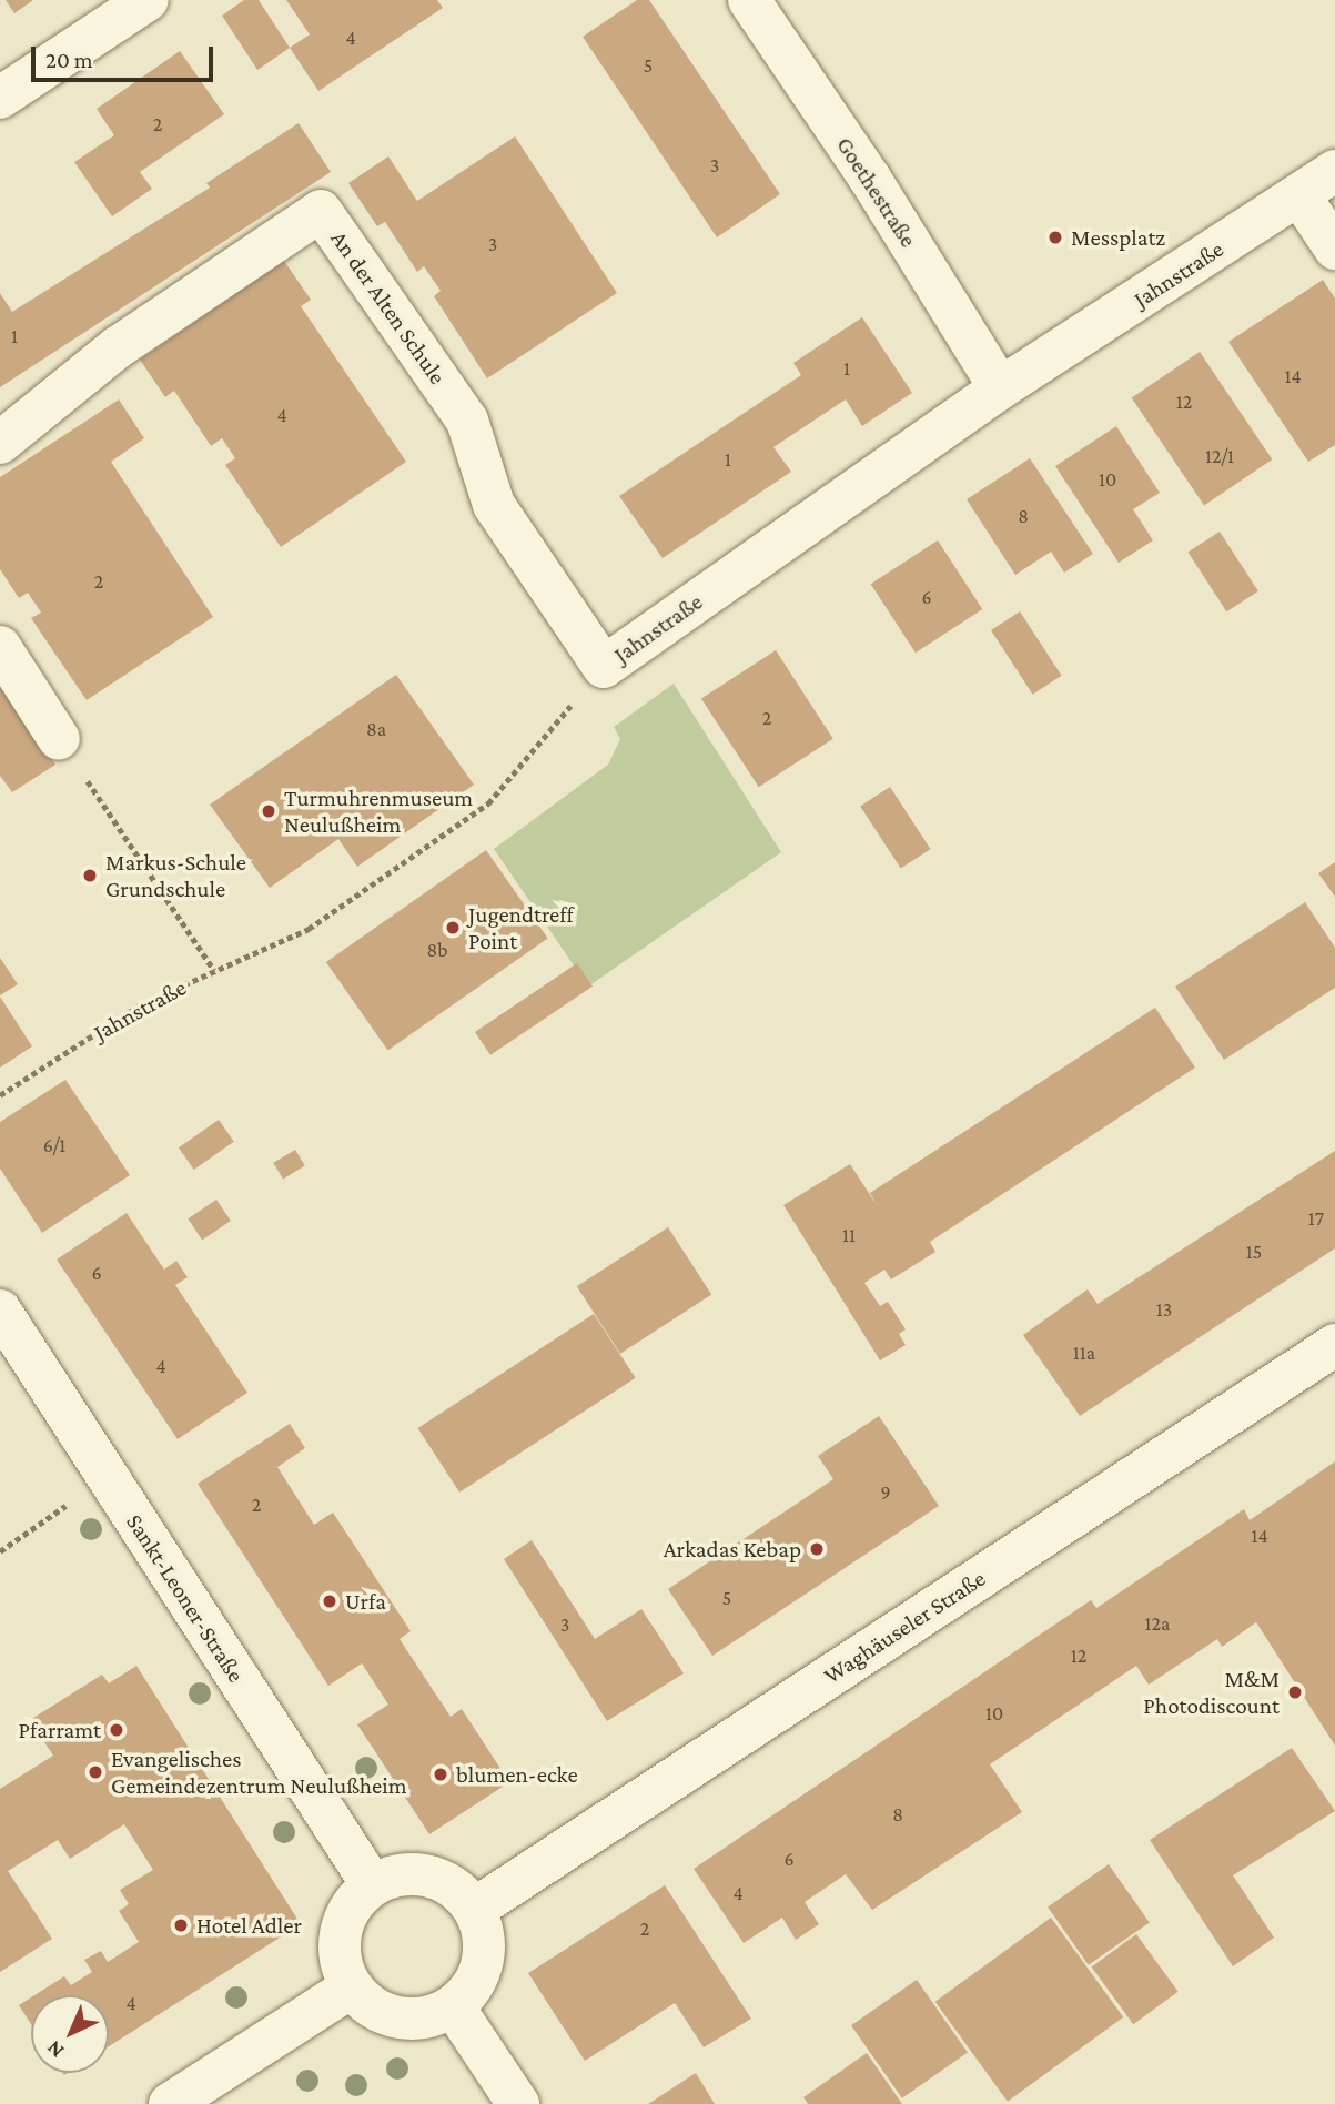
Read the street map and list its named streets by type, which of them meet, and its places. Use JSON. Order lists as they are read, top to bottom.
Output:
{
  "streets": {
    "street": [
      "Goethestraße",
      "Jahnstraße",
      "An der Alten Schule",
      "Sankt-Leoner-Straße",
      "Waghäuseler Straße"
    ]
  },
  "crossings": [
    ["Goethestraße", "Jahnstraße"],
    ["Jahnstraße", "An der Alten Schule"],
    ["Sankt-Leoner-Straße", "Waghäuseler Straße"]
  ],
  "places": [
    "Messplatz",
    "Turmuhrenmuseum Neulußheim",
    "Markus-Schule Grundschule",
    "Jugendtreff Point",
    "Arkadas Kebap",
    "Urfa",
    "M&M Photodiscount",
    "Pfarramt",
    "Evangelisches Gemeindezentrum Neulußheim",
    "blumen-ecke",
    "Hotel Adler"
  ],
  "house_numbers": [
    "4",
    "5",
    "2",
    "3",
    "3",
    "1",
    "1",
    "14",
    "12",
    "4",
    "12/1",
    "1",
    "10",
    "8",
    "2",
    "6",
    "2",
    "8a",
    "8b",
    "6/1",
    "17",
    "11",
    "15",
    "6",
    "13",
    "11a",
    "4",
    "9",
    "2",
    "14",
    "5",
    "12a",
    "3",
    "12",
    "10",
    "8",
    "6",
    "4",
    "2",
    "4"
  ],
  "scale_bar": "20 m",
  "north": "bottom left"
}
